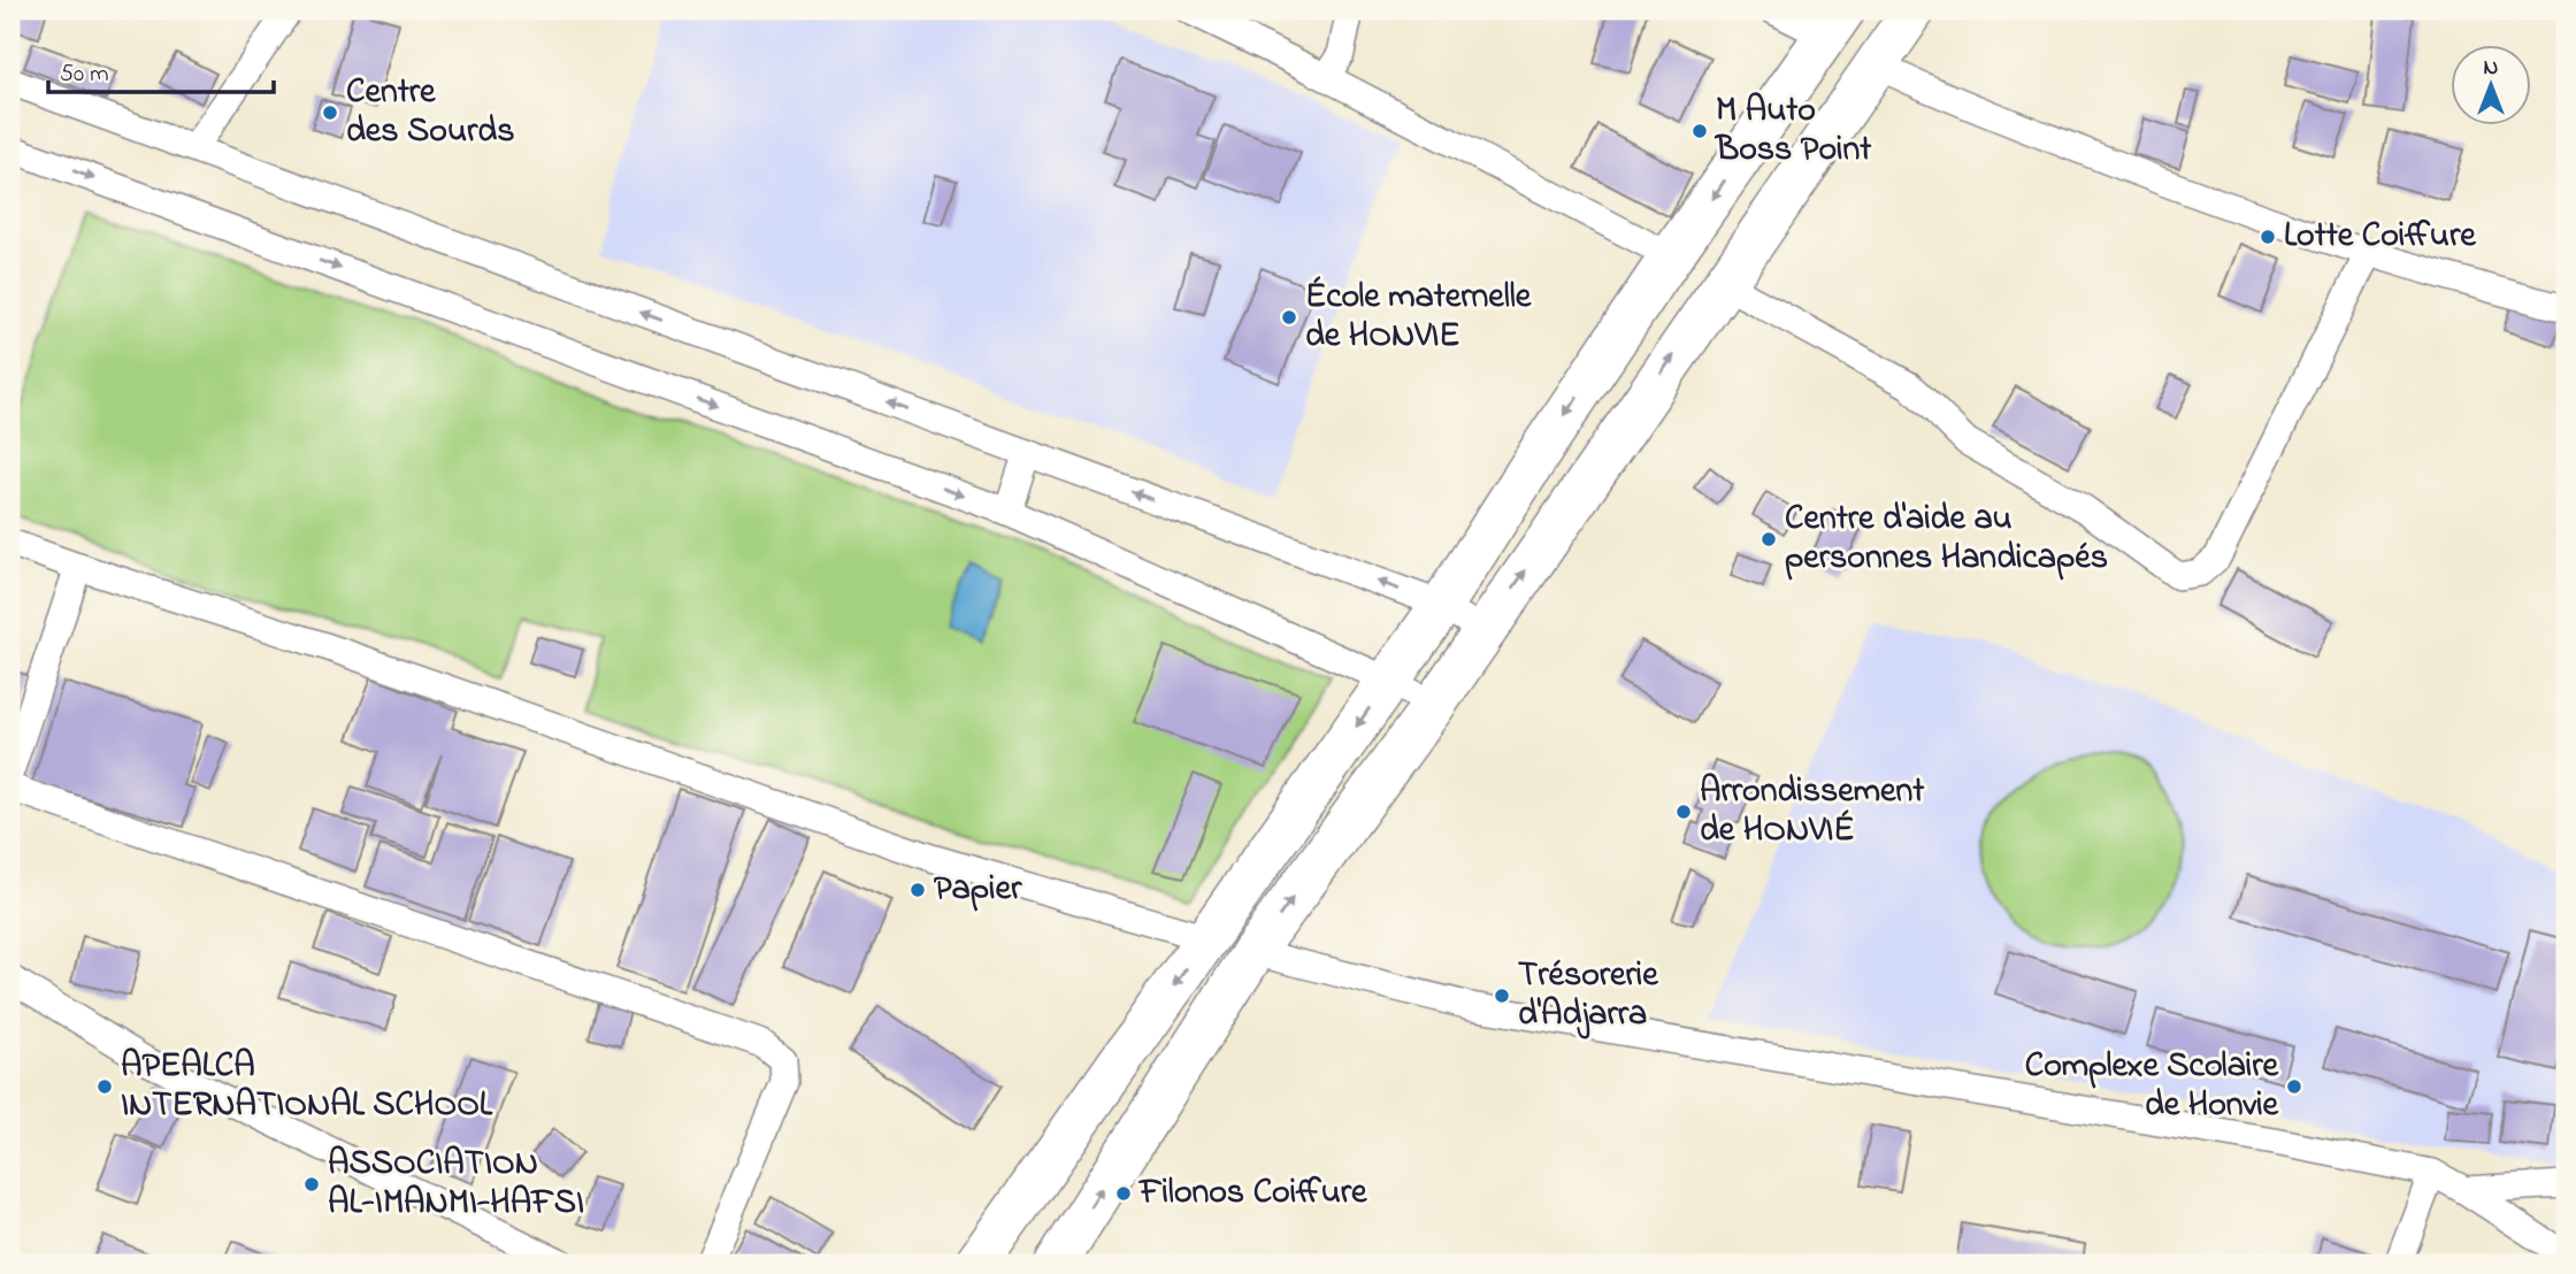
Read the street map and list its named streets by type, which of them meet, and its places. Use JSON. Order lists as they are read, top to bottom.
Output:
{
  "places": [
    "Centre des Sourds",
    "M Auto Boss Point",
    "Lotte Coiffure",
    "École maternelle de HONVIE",
    "Centre d'aide au personnes Handicapés",
    "Arrondissement de HONVIÉ",
    "Papier",
    "Trésorerie d'Adjarra",
    "APEALCA INTERNATIONAL SCHOOL",
    "Complexe Scolaire de Honvie",
    "ASSOCIATION AL-IMANMI-HAFSI",
    "Filonos Coiffure"
  ],
  "scale_bar": "50 m",
  "north": "top"
}
